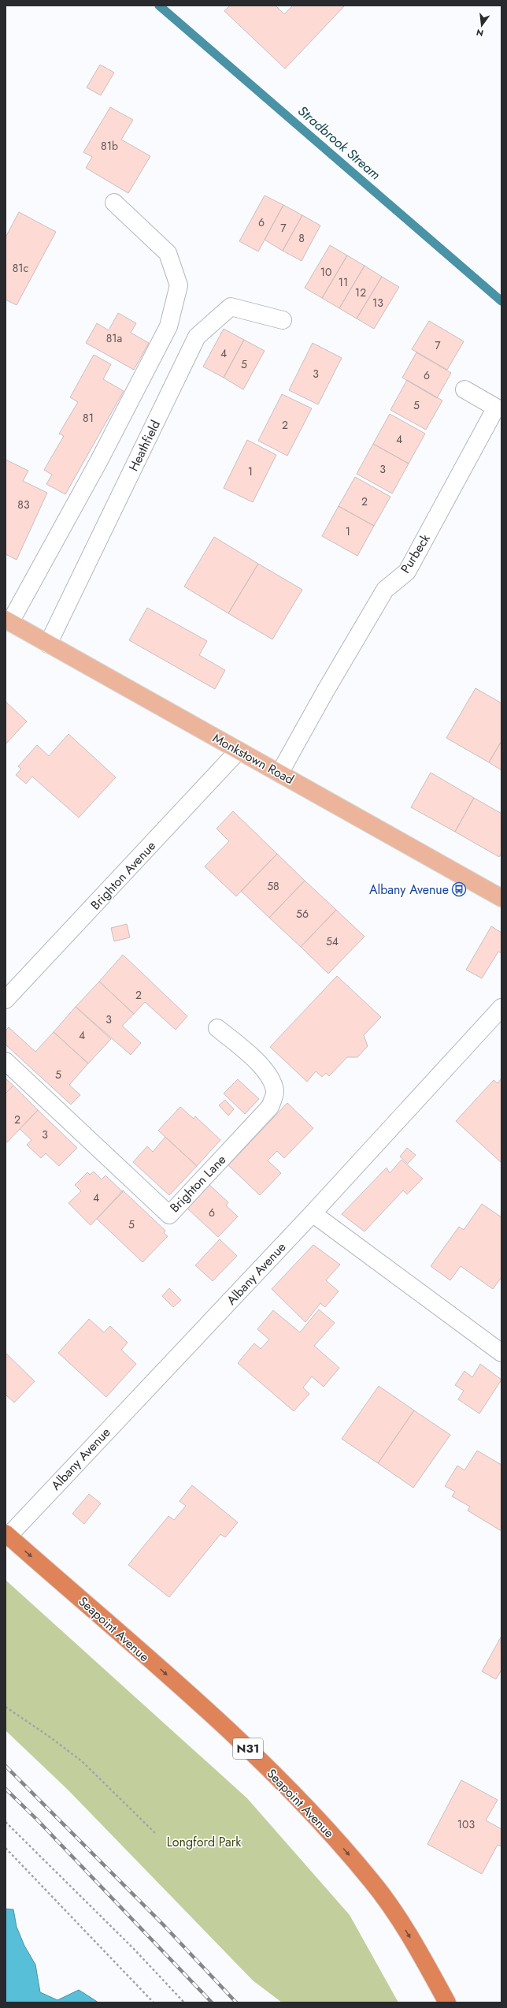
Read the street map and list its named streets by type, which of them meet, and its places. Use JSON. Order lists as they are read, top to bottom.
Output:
{
  "streets": {
    "highway": ["Seapoint Avenue", "N31"],
    "main road": ["Monkstown Road"],
    "street": [
      "Heathfield",
      "Purbeck",
      "Brighton Avenue",
      "Brighton Lane",
      "Albany Avenue"
    ]
  },
  "crossings": [
    ["Heathfield", "Monkstown Road"],
    ["Purbeck", "Monkstown Road"],
    ["Monkstown Road", "Brighton Avenue"],
    ["Albany Avenue", "Seapoint Avenue"]
  ],
  "one_way": ["Seapoint Avenue"],
  "water": ["Stradbrook Stream"],
  "parks": ["Longford Park"],
  "places": {
    "bus stop": ["Albany Avenue"]
  },
  "house_numbers": [
    "81b",
    "6",
    "7",
    "8",
    "81c",
    "10",
    "11",
    "12",
    "13",
    "81a",
    "7",
    "4",
    "5",
    "3",
    "6",
    "5",
    "81",
    "2",
    "4",
    "3",
    "1",
    "2",
    "83",
    "1",
    "58",
    "56",
    "54",
    "2",
    "3",
    "4",
    "5",
    "2",
    "3",
    "4",
    "6",
    "5",
    "103"
  ],
  "north": "bottom"
}
